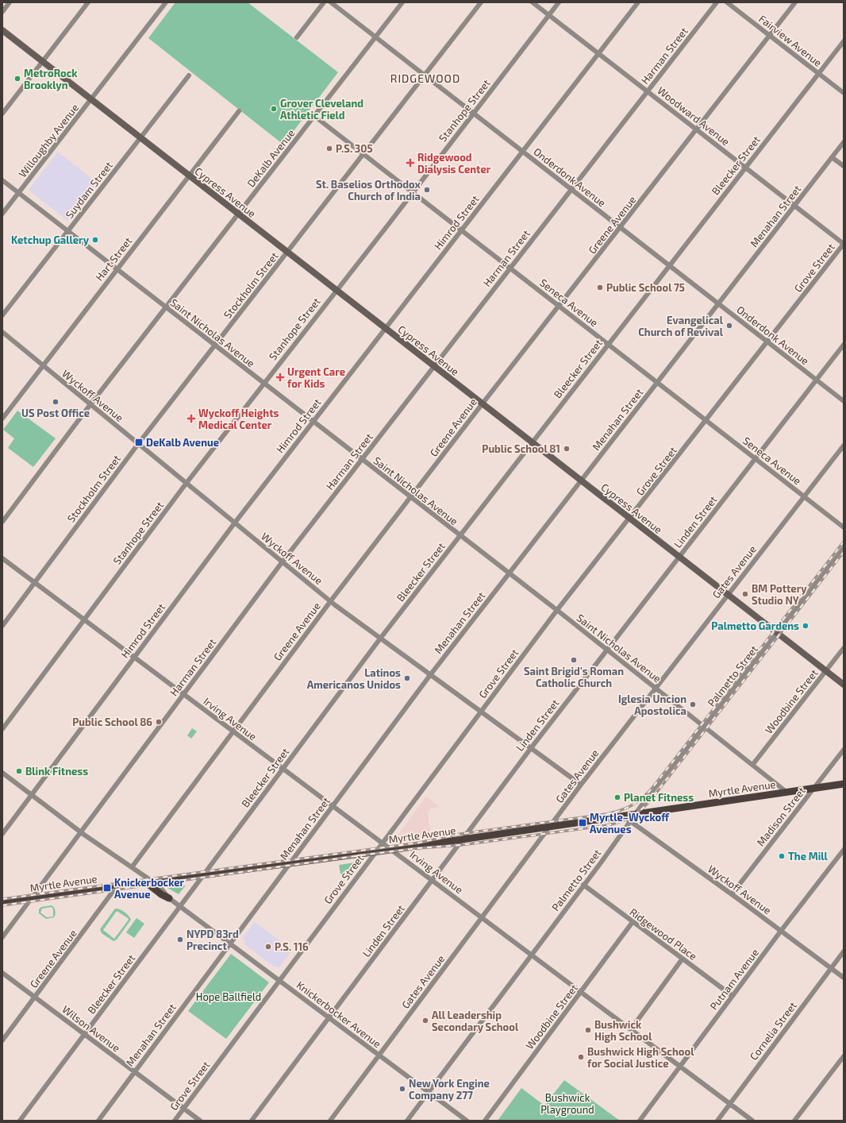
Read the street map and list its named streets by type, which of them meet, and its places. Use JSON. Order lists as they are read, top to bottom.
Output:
{
  "streets": {
    "main road": ["Cypress Avenue", "Myrtle Avenue"],
    "street": [
      "Fairview Avenue",
      "Harman Street",
      "Stanhope Street",
      "Woodward Avenue",
      "Willoughby Avenue",
      "DeKalb Avenue",
      "Bleecker Street",
      "Onderdonk Avenue",
      "Suydam Street",
      "Menahan Street",
      "Himrod Street",
      "Greene Avenue",
      "Hart Street",
      "Grove Street",
      "Stockholm Street",
      "Seneca Avenue",
      "Saint Nicholas Avenue",
      "Wyckoff Avenue",
      "Linden Street",
      "Gates Avenue",
      "Palmetto Street",
      "Woodbine Street",
      "Irving Avenue",
      "Madison Street",
      "Ridgewood Place",
      "Putnam Avenue",
      "Knickerbocker Avenue",
      "Wilson Avenue",
      "Cornelia Street"
    ]
  },
  "crossings": [
    ["Fairview Avenue", "Bleecker Street"],
    ["Fairview Avenue", "Greene Avenue"],
    ["Harman Street", "Woodward Avenue"],
    ["Harman Street", "Onderdonk Avenue"],
    ["Harman Street", "Cypress Avenue"],
    ["Harman Street", "Seneca Avenue"],
    ["Harman Street", "Saint Nicholas Avenue"],
    ["Harman Street", "Wyckoff Avenue"],
    ["Harman Street", "Irving Avenue"],
    ["Harman Street", "Myrtle Avenue"],
    ["Stanhope Street", "Woodward Avenue"],
    ["Stanhope Street", "Onderdonk Avenue"],
    ["Stanhope Street", "Cypress Avenue"],
    ["Stanhope Street", "Seneca Avenue"],
    ["Stanhope Street", "Saint Nicholas Avenue"],
    ["Stanhope Street", "Wyckoff Avenue"],
    ["Stanhope Street", "Irving Avenue"],
    ["Woodward Avenue", "Bleecker Street"],
    ["Woodward Avenue", "Menahan Street"],
    ["Woodward Avenue", "Himrod Street"],
    ["Woodward Avenue", "Greene Avenue"],
    ["Woodward Avenue", "Grove Street"],
    ["Willoughby Avenue", "Cypress Avenue"],
    ["Willoughby Avenue", "Saint Nicholas Avenue"],
    ["DeKalb Avenue", "Onderdonk Avenue"],
    ["DeKalb Avenue", "Cypress Avenue"],
    ["DeKalb Avenue", "Seneca Avenue"],
    ["DeKalb Avenue", "Saint Nicholas Avenue"],
    ["DeKalb Avenue", "Wyckoff Avenue"],
    ["Bleecker Street", "Onderdonk Avenue"],
    ["Bleecker Street", "Cypress Avenue"],
    ["Bleecker Street", "Seneca Avenue"],
    ["Bleecker Street", "Saint Nicholas Avenue"],
    ["Bleecker Street", "Wyckoff Avenue"],
    ["Bleecker Street", "Irving Avenue"],
    ["Bleecker Street", "Myrtle Avenue"],
    ["Bleecker Street", "Knickerbocker Avenue"],
    ["Bleecker Street", "Wilson Avenue"],
    ["Onderdonk Avenue", "Menahan Street"],
    ["Onderdonk Avenue", "Himrod Street"],
    ["Onderdonk Avenue", "Greene Avenue"],
    ["Onderdonk Avenue", "Grove Street"],
    ["Onderdonk Avenue", "Stockholm Street"],
    ["Onderdonk Avenue", "Linden Street"],
    ["Suydam Street", "Cypress Avenue"],
    ["Suydam Street", "Saint Nicholas Avenue"],
    ["Cypress Avenue", "Menahan Street"],
    ["Cypress Avenue", "Himrod Street"],
    ["Cypress Avenue", "Greene Avenue"],
    ["Cypress Avenue", "Hart Street"],
    ["Cypress Avenue", "Grove Street"],
    ["Cypress Avenue", "Stockholm Street"],
    ["Cypress Avenue", "Linden Street"],
    ["Cypress Avenue", "Gates Avenue"],
    ["Cypress Avenue", "Palmetto Street"],
    ["Cypress Avenue", "Woodbine Street"],
    ["Menahan Street", "Seneca Avenue"],
    ["Menahan Street", "Saint Nicholas Avenue"],
    ["Menahan Street", "Wyckoff Avenue"],
    ["Menahan Street", "Irving Avenue"],
    ["Menahan Street", "Myrtle Avenue"],
    ["Menahan Street", "Knickerbocker Avenue"],
    ["Menahan Street", "Wilson Avenue"],
    ["Himrod Street", "Seneca Avenue"],
    ["Himrod Street", "Saint Nicholas Avenue"],
    ["Himrod Street", "Wyckoff Avenue"],
    ["Himrod Street", "Irving Avenue"],
    ["Greene Avenue", "Seneca Avenue"],
    ["Greene Avenue", "Saint Nicholas Avenue"],
    ["Greene Avenue", "Wyckoff Avenue"],
    ["Greene Avenue", "Irving Avenue"],
    ["Greene Avenue", "Myrtle Avenue"],
    ["Greene Avenue", "Wilson Avenue"],
    ["Hart Street", "Saint Nicholas Avenue"],
    ["Hart Street", "Wyckoff Avenue"],
    ["Grove Street", "Seneca Avenue"],
    ["Grove Street", "Saint Nicholas Avenue"],
    ["Grove Street", "Wyckoff Avenue"],
    ["Grove Street", "Irving Avenue"],
    ["Grove Street", "Myrtle Avenue"],
    ["Grove Street", "Knickerbocker Avenue"],
    ["Grove Street", "Wilson Avenue"],
    ["Stockholm Street", "Seneca Avenue"],
    ["Stockholm Street", "Saint Nicholas Avenue"],
    ["Stockholm Street", "Wyckoff Avenue"],
    ["Stockholm Street", "Irving Avenue"],
    ["Seneca Avenue", "Linden Street"],
    ["Seneca Avenue", "Gates Avenue"],
    ["Saint Nicholas Avenue", "Linden Street"],
    ["Saint Nicholas Avenue", "Gates Avenue"],
    ["Saint Nicholas Avenue", "Palmetto Street"],
    ["Saint Nicholas Avenue", "Woodbine Street"],
    ["Saint Nicholas Avenue", "Myrtle Avenue"],
    ["Wyckoff Avenue", "Linden Street"],
    ["Wyckoff Avenue", "Gates Avenue"],
    ["Wyckoff Avenue", "Palmetto Street"],
    ["Wyckoff Avenue", "Myrtle Avenue"],
    ["Wyckoff Avenue", "Madison Street"],
    ["Wyckoff Avenue", "Putnam Avenue"],
    ["Wyckoff Avenue", "Cornelia Street"],
    ["Linden Street", "Irving Avenue"],
    ["Linden Street", "Myrtle Avenue"],
    ["Linden Street", "Knickerbocker Avenue"],
    ["Gates Avenue", "Irving Avenue"],
    ["Gates Avenue", "Myrtle Avenue"],
    ["Gates Avenue", "Knickerbocker Avenue"],
    ["Palmetto Street", "Irving Avenue"],
    ["Palmetto Street", "Myrtle Avenue"],
    ["Palmetto Street", "Ridgewood Place"],
    ["Palmetto Street", "Knickerbocker Avenue"],
    ["Woodbine Street", "Irving Avenue"],
    ["Woodbine Street", "Ridgewood Place"],
    ["Irving Avenue", "Myrtle Avenue"],
    ["Irving Avenue", "Putnam Avenue"],
    ["Irving Avenue", "Cornelia Street"],
    ["Myrtle Avenue", "Madison Street"],
    ["Ridgewood Place", "Putnam Avenue"]
  ],
  "districts": ["RIDGEWOOD"],
  "parks": ["Hope Ballfield", "Bushwick Playground"],
  "places": {
    "other": [
      "MetroRock Brooklyn",
      "Grover Cleveland Athletic Field",
      "P.S. 305",
      "St. Baselios Orthodox Church of India",
      "Ketchup Gallery",
      "Public School 75",
      "Evangelical Church of Revival",
      "US Post Office",
      "Public School 81",
      "BM Pottery Studio NY",
      "Palmetto Gardens",
      "Saint Brigid's Roman Catholic Church",
      "Latinos Americanos Unidos",
      "Iglesia Uncion Apostolica",
      "Public School 86",
      "Blink Fitness",
      "Planet Fitness",
      "The Mill",
      "NYPD 83rd Precinct",
      "P.S. 116",
      "All Leadership Secondary School",
      "Bushwick High School",
      "Bushwick High School for Social Justice",
      "New York Engine Company 277"
    ],
    "health": ["Ridgewood Dialysis Center", "Urgent Care for Kids", "Wyckoff Heights Medical Center"],
    "transit": ["DeKalb Avenue", "Myrtle–Wyckoff Avenues", "Knickerbocker Avenue"]
  }
}
